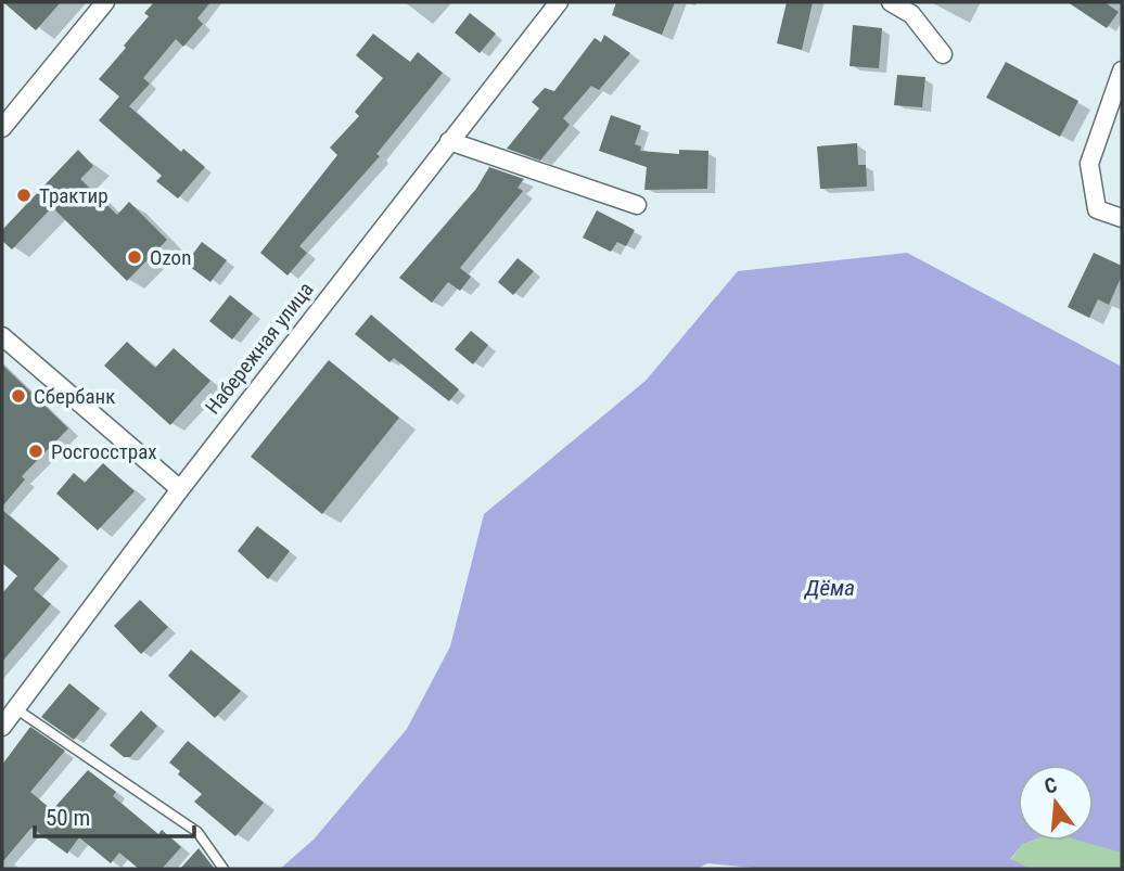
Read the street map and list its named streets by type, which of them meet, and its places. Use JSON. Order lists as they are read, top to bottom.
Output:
{
  "streets": {
    "street": ["Набережная улица"]
  },
  "water": ["Дёма"],
  "places": [
    "Трактир",
    "Ozon",
    "Сбербанк",
    "Росгосстрах"
  ],
  "scale_bar": "50 m",
  "north": "top"
}
